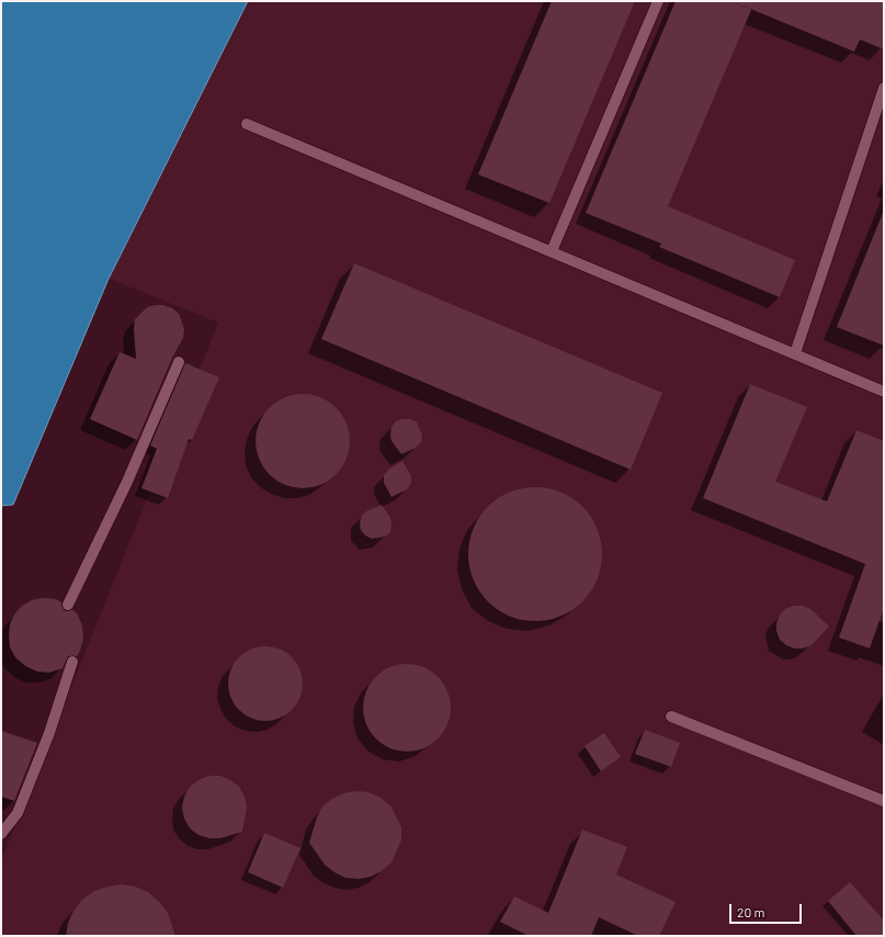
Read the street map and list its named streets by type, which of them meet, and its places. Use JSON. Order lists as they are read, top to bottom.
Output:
{
  "scale_bar": "20 m"
}
